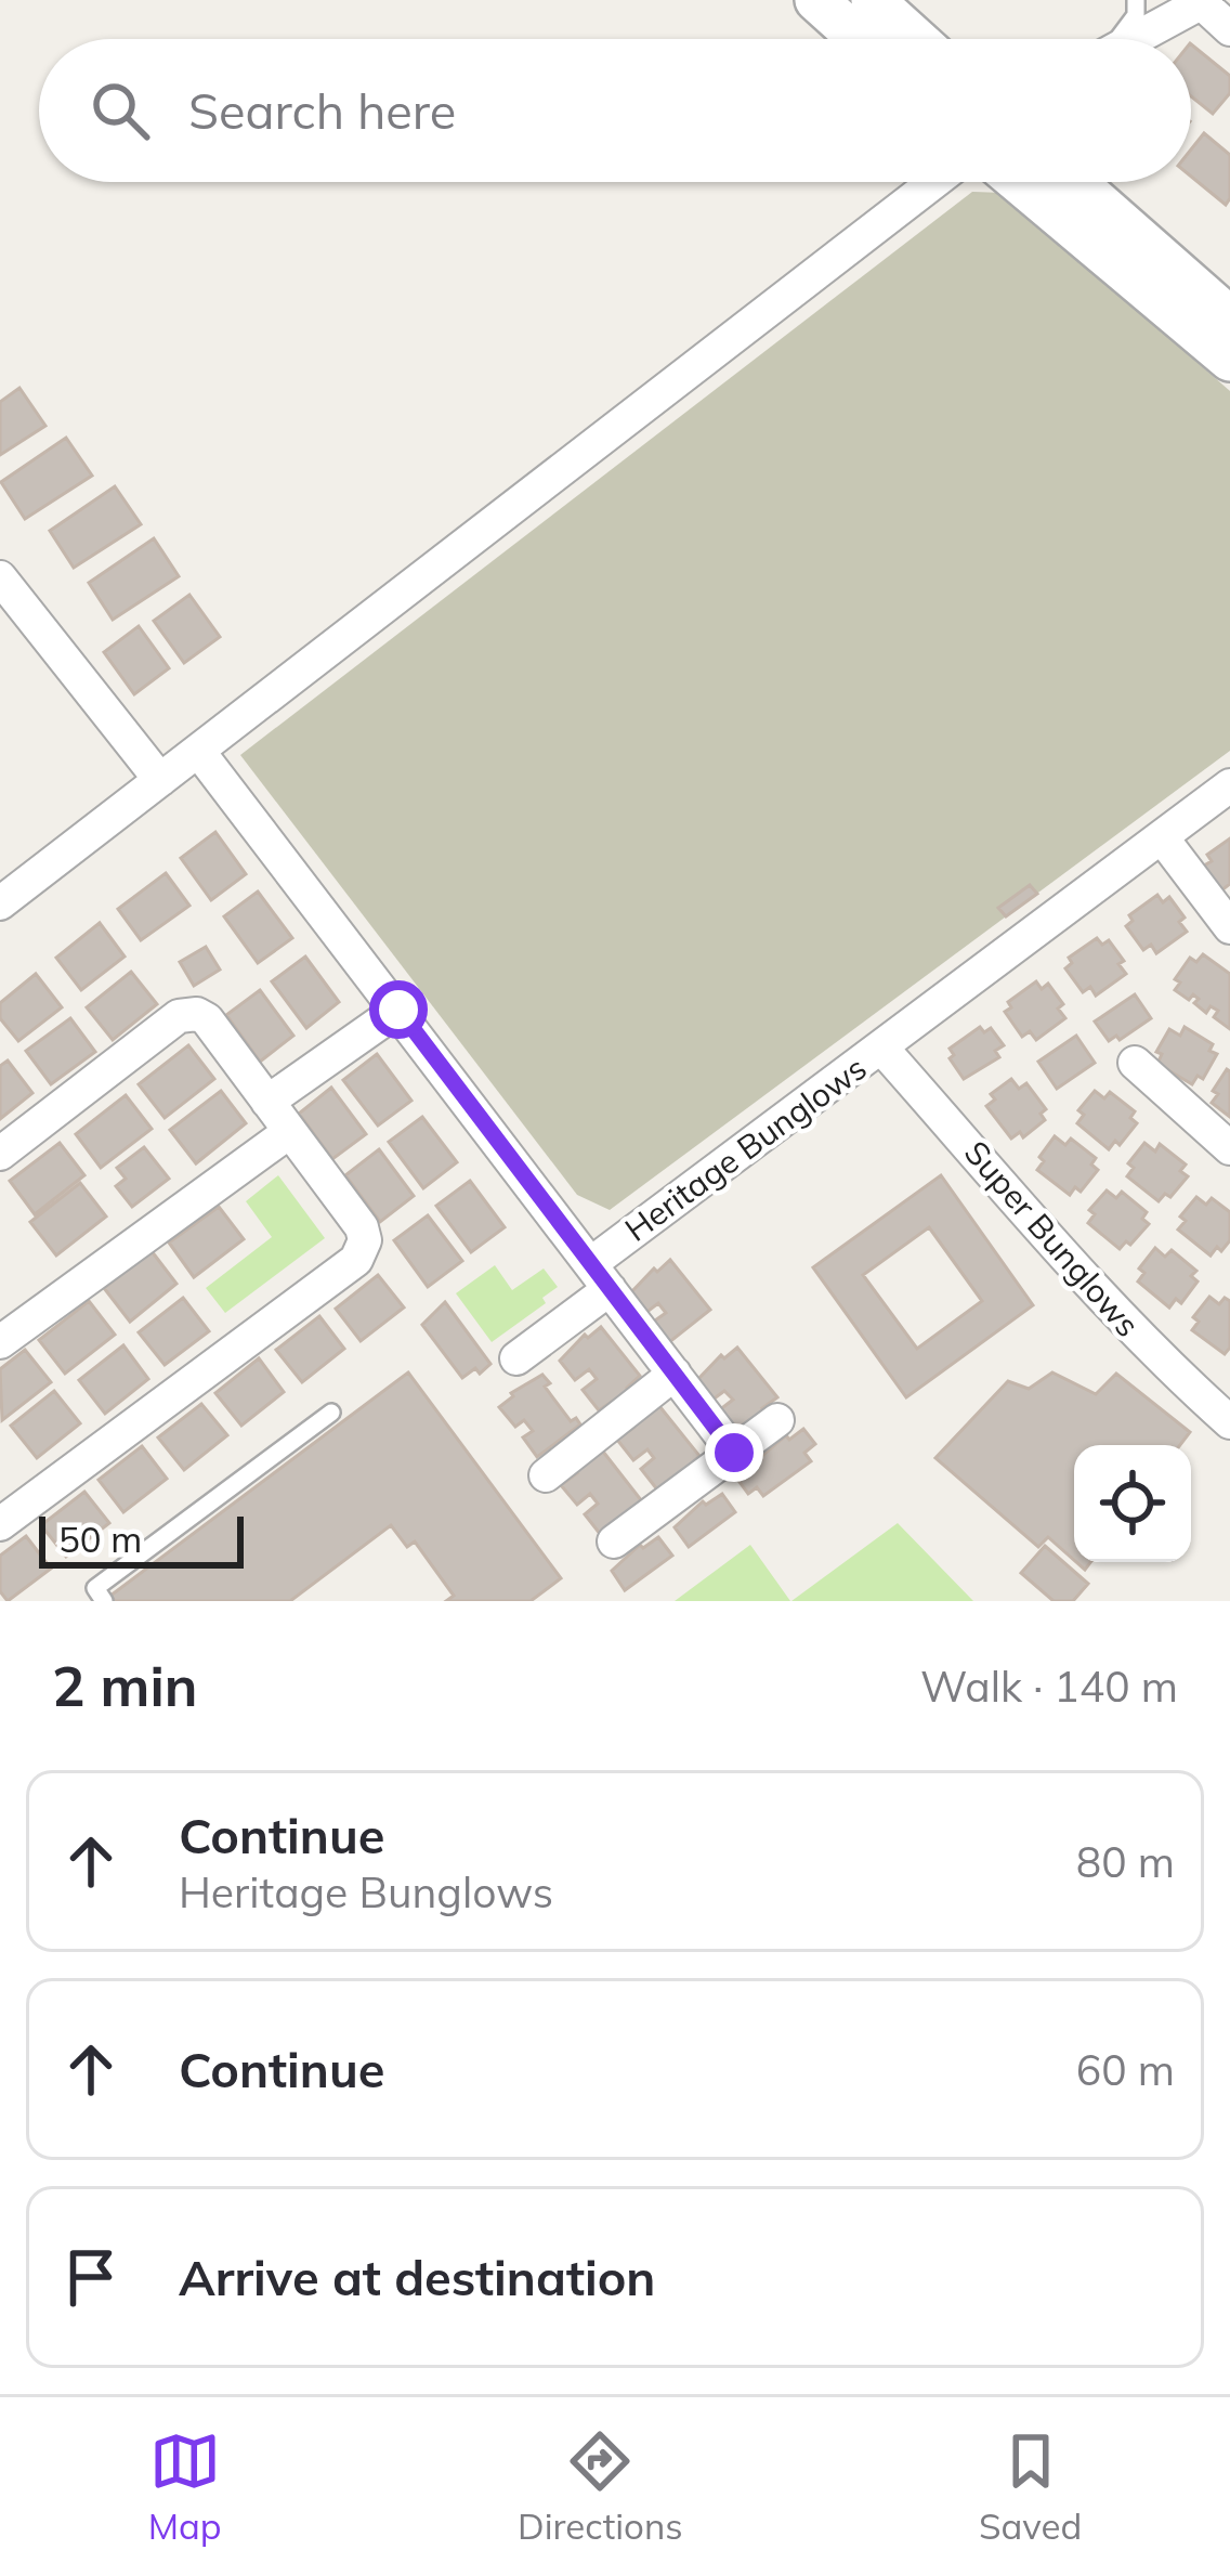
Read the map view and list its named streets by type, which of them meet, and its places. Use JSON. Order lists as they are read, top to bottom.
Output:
{
  "streets": {
    "street": ["Heritage Bunglows", "Super Bunglows"]
  },
  "crossings": [
    ["Heritage Bunglows", "Super Bunglows"]
  ],
  "scale_bar": "50 m",
  "page": {
    "search": "Search here",
    "scale": "50 m",
    "heading": ["2 min", "Walk · 140 m"],
    "list": [
      ["Continue", "Heritage Bunglows", "80 m"],
      ["Continue", "60 m"],
      "Arrive at destination"
    ],
    "nav": ["Map", "Directions", "Saved"]
  }
}
